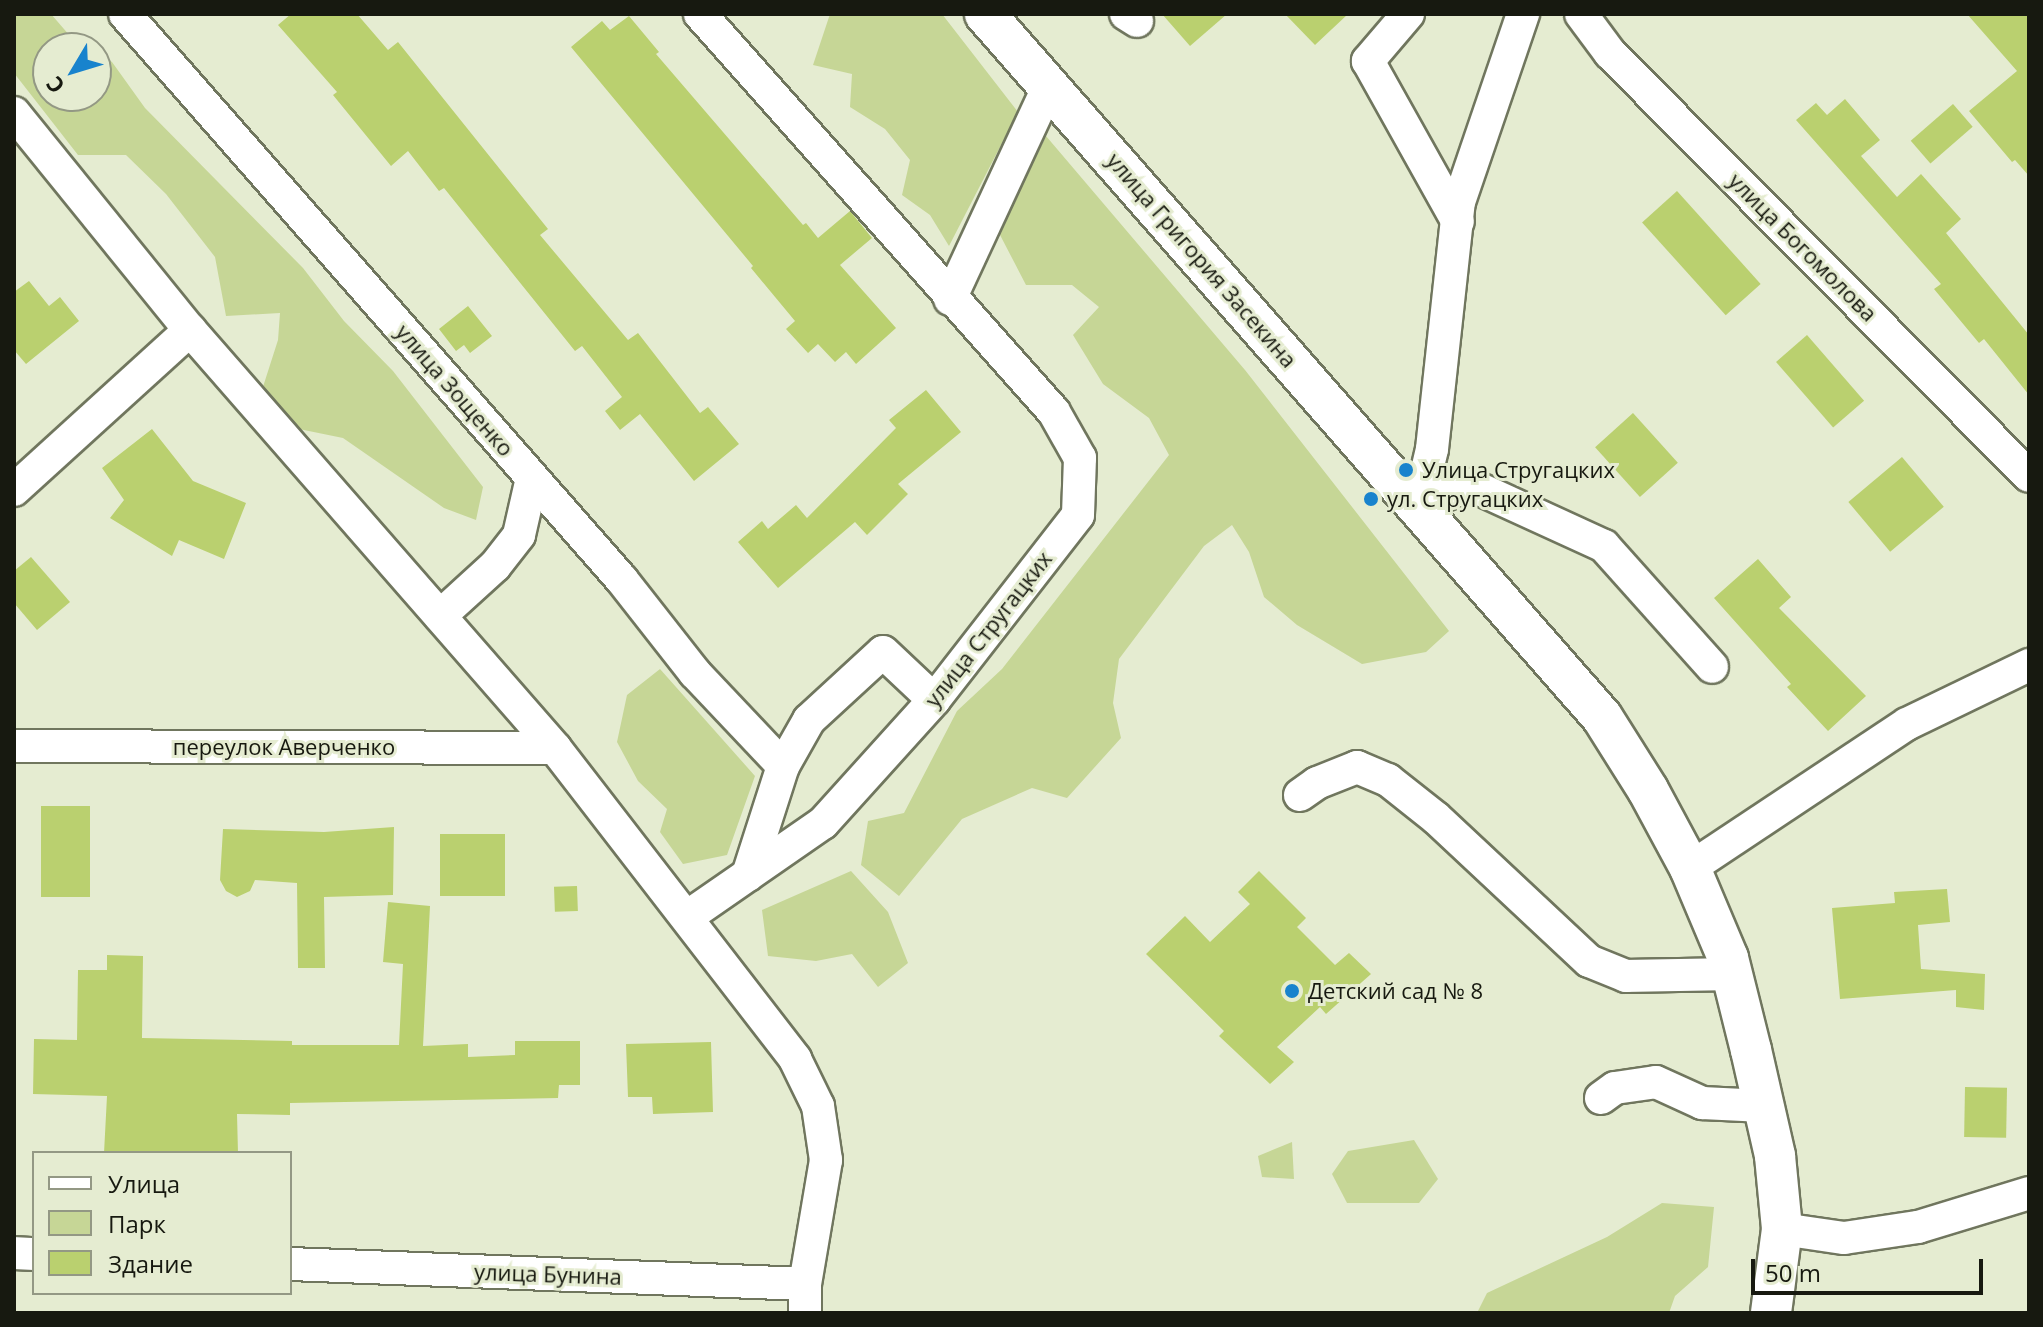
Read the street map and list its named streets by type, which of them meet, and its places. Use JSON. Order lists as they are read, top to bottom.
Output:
{
  "streets": {
    "main road": ["улица Григория Засекина"],
    "street": [
      "улица Богомолова",
      "улица Зощенко",
      "улица Стругацких",
      "переулок Аверченко",
      "улица Бунина"
    ]
  },
  "places": ["Улица Стругацких", "ул. Стругацких", "Детский сад № 8"],
  "legend": ["Улица", "Парк", "Здание"],
  "scale_bar": "50 m",
  "north": "bottom left"
}
